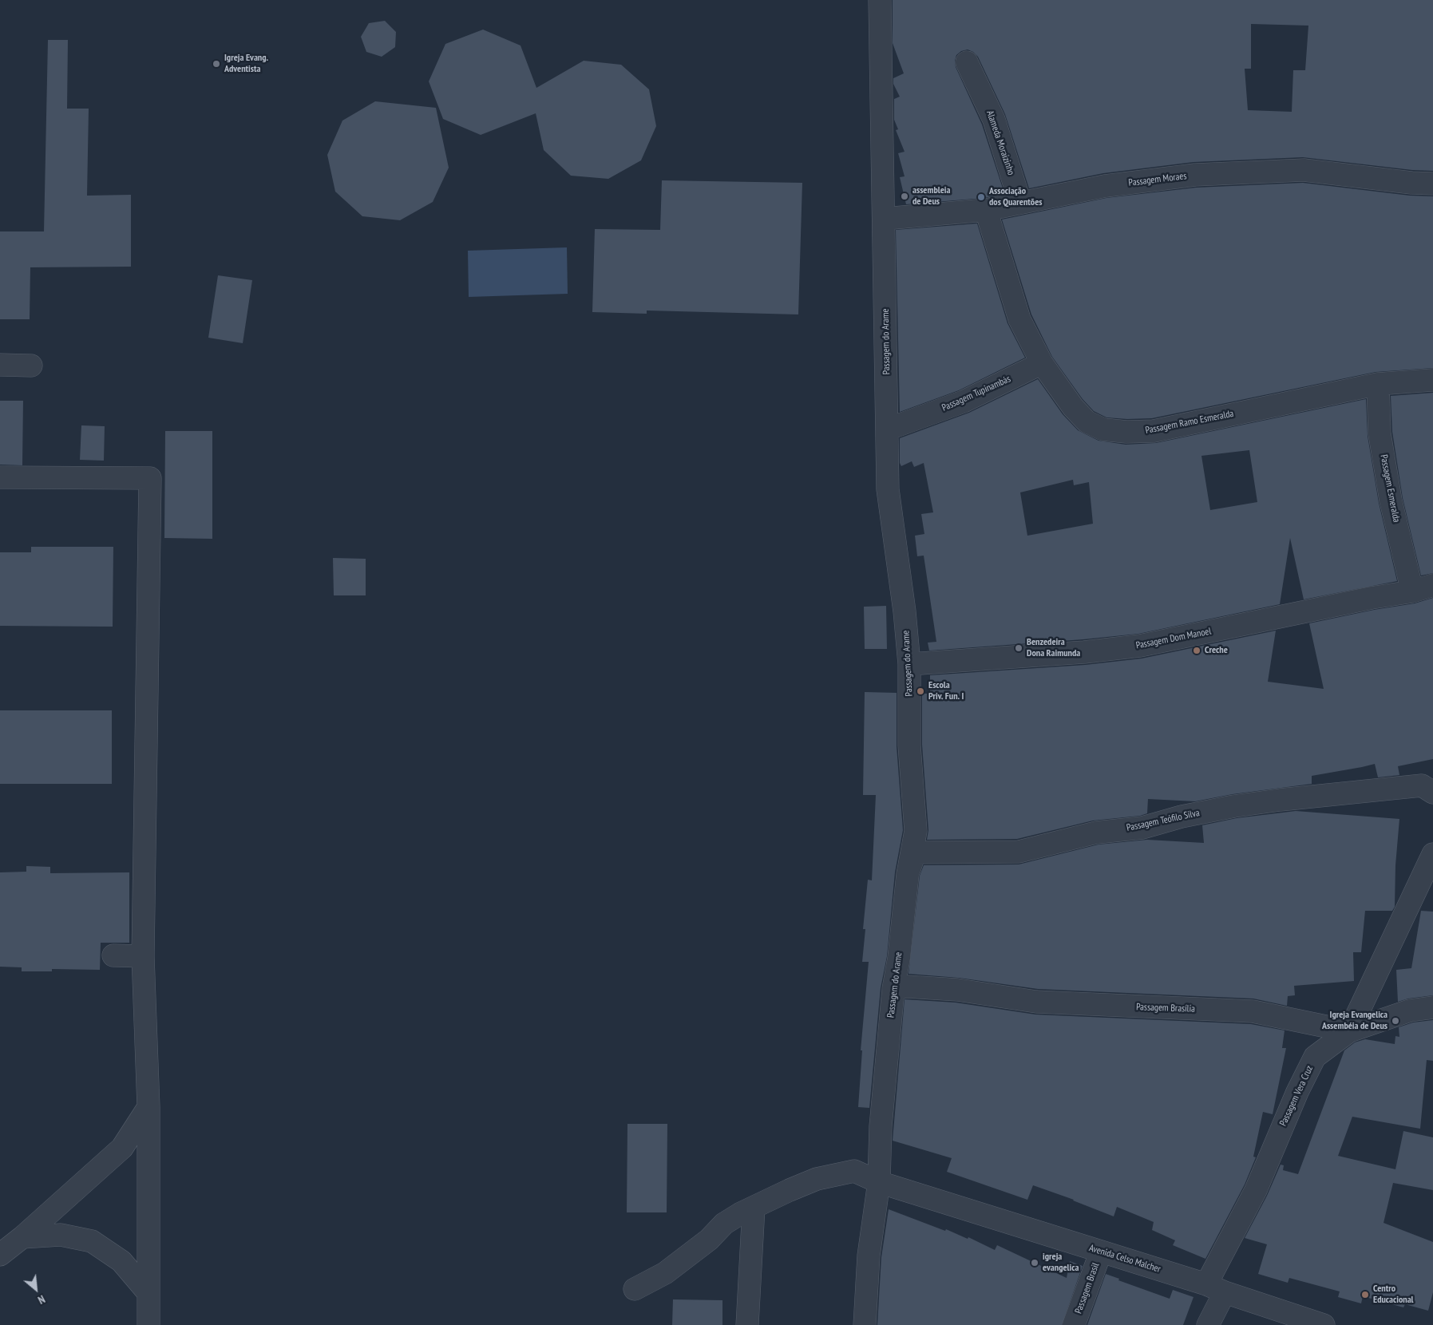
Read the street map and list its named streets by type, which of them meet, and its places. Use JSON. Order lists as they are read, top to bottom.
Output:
{
  "streets": {
    "street": [
      "Alameda Moraizinho",
      "Passagem Moraes",
      "Passagem do Arame",
      "Passagem Tupinambás",
      "Passagem Ramo Esmeralda",
      "Passagem Esmeralda",
      "Passagem Dom Manoel",
      "Passagem Teófilo Silva",
      "Passagem Brasília",
      "Passagem Vera Cruz",
      "Avenida Celso Malcher",
      "Passagem Brasil"
    ]
  },
  "crossings": [
    ["Alameda Moraizinho", "Passagem Moraes"],
    ["Passagem Moraes", "Passagem do Arame"],
    ["Passagem Moraes", "Passagem Ramo Esmeralda"],
    ["Passagem do Arame", "Passagem Tupinambás"],
    ["Passagem do Arame", "Passagem Dom Manoel"],
    ["Passagem do Arame", "Passagem Teófilo Silva"],
    ["Passagem do Arame", "Passagem Brasília"],
    ["Passagem do Arame", "Avenida Celso Malcher"],
    ["Passagem Tupinambás", "Passagem Ramo Esmeralda"],
    ["Passagem Ramo Esmeralda", "Passagem Esmeralda"],
    ["Passagem Esmeralda", "Passagem Dom Manoel"],
    ["Passagem Brasília", "Passagem Vera Cruz"],
    ["Passagem Vera Cruz", "Avenida Celso Malcher"],
    ["Avenida Celso Malcher", "Passagem Brasil"]
  ],
  "places": [
    "Igreja Evang. Adventista",
    "assembleia de Deus",
    "Associação dos Quarentões",
    "Benzedeira Dona Raimunda",
    "Creche",
    "Escola Priv. Fun. I",
    "Igreja Evangelica Assembéia de Deus",
    "igreja evangelica",
    "Centro Educacional"
  ],
  "north": "bottom right"
}
